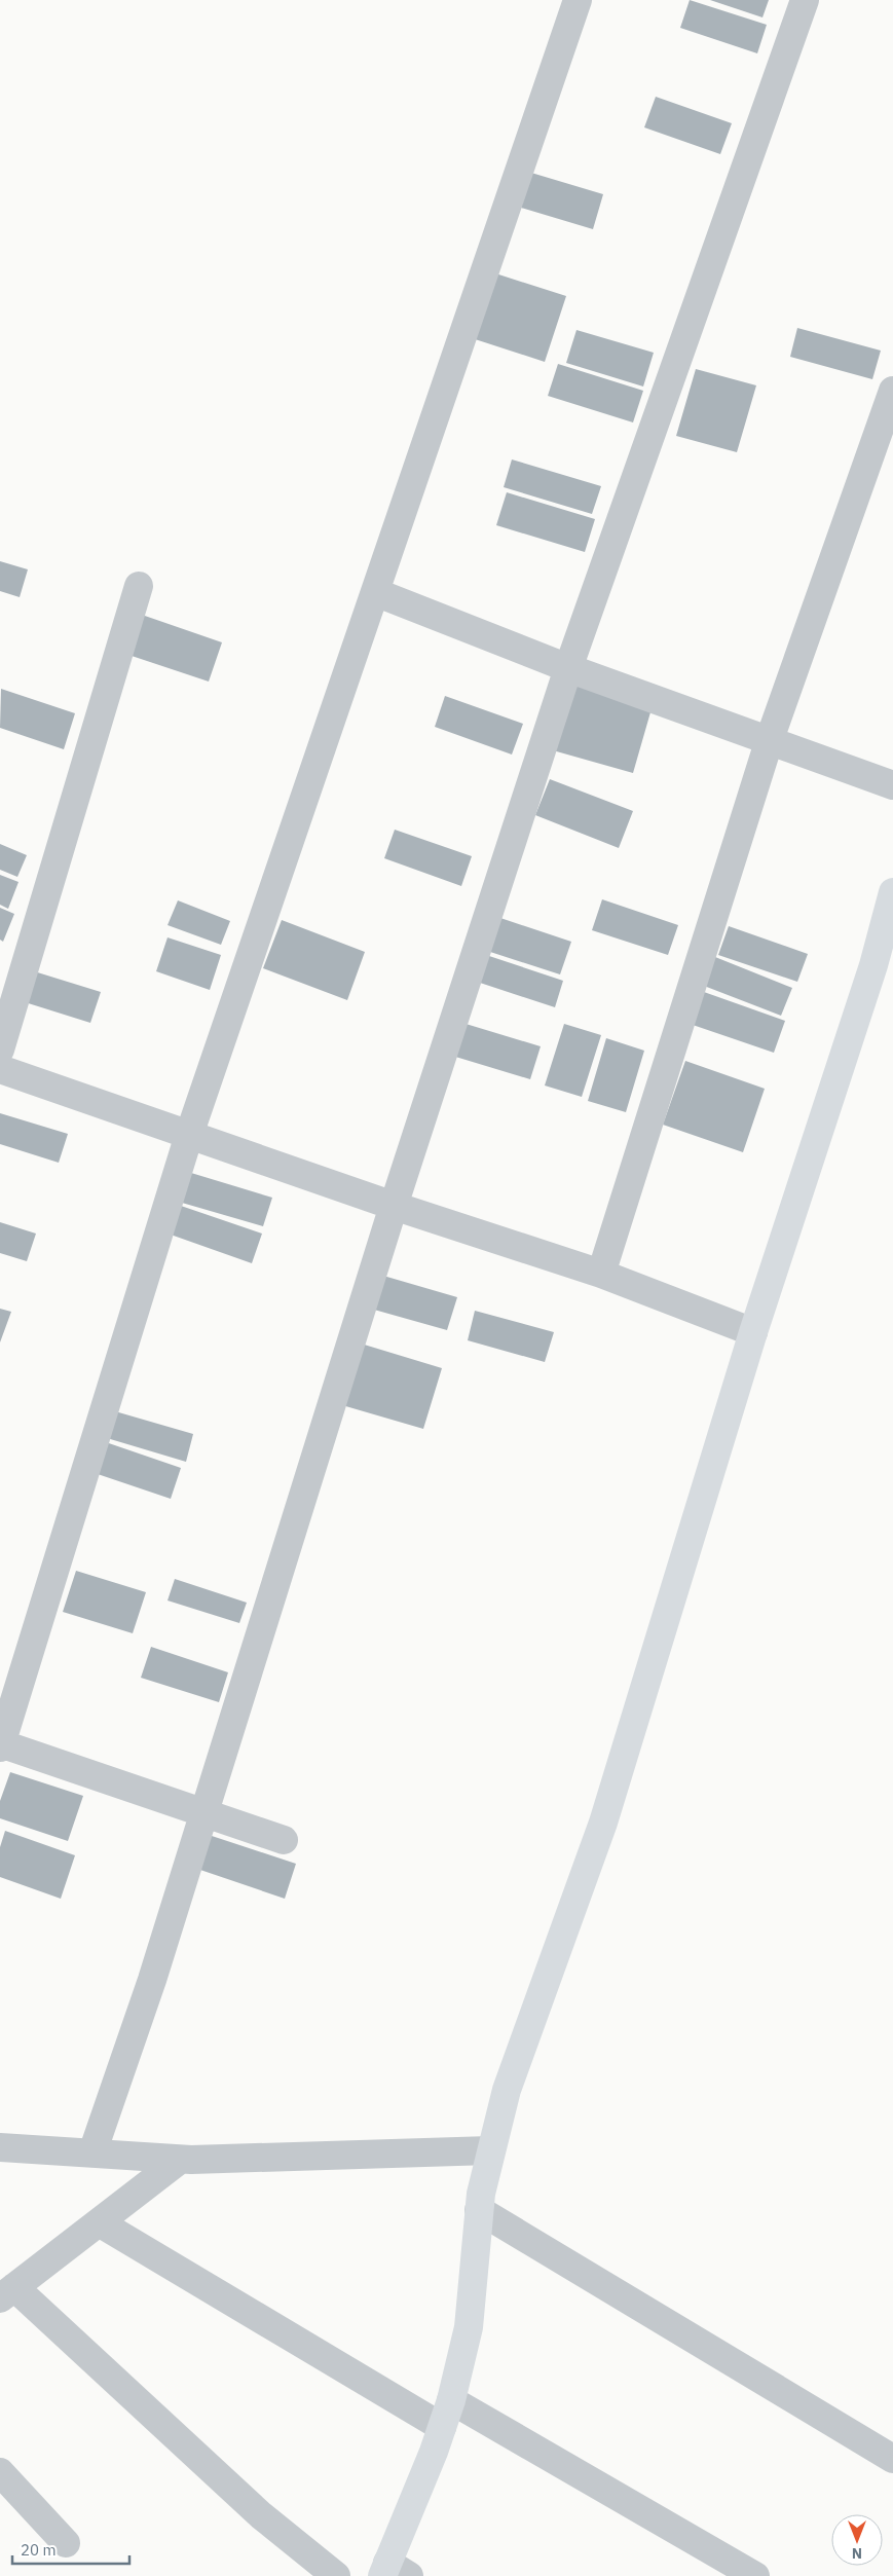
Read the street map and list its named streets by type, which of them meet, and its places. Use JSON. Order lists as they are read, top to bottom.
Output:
{
  "scale_bar": "20 m",
  "north": "bottom"
}
